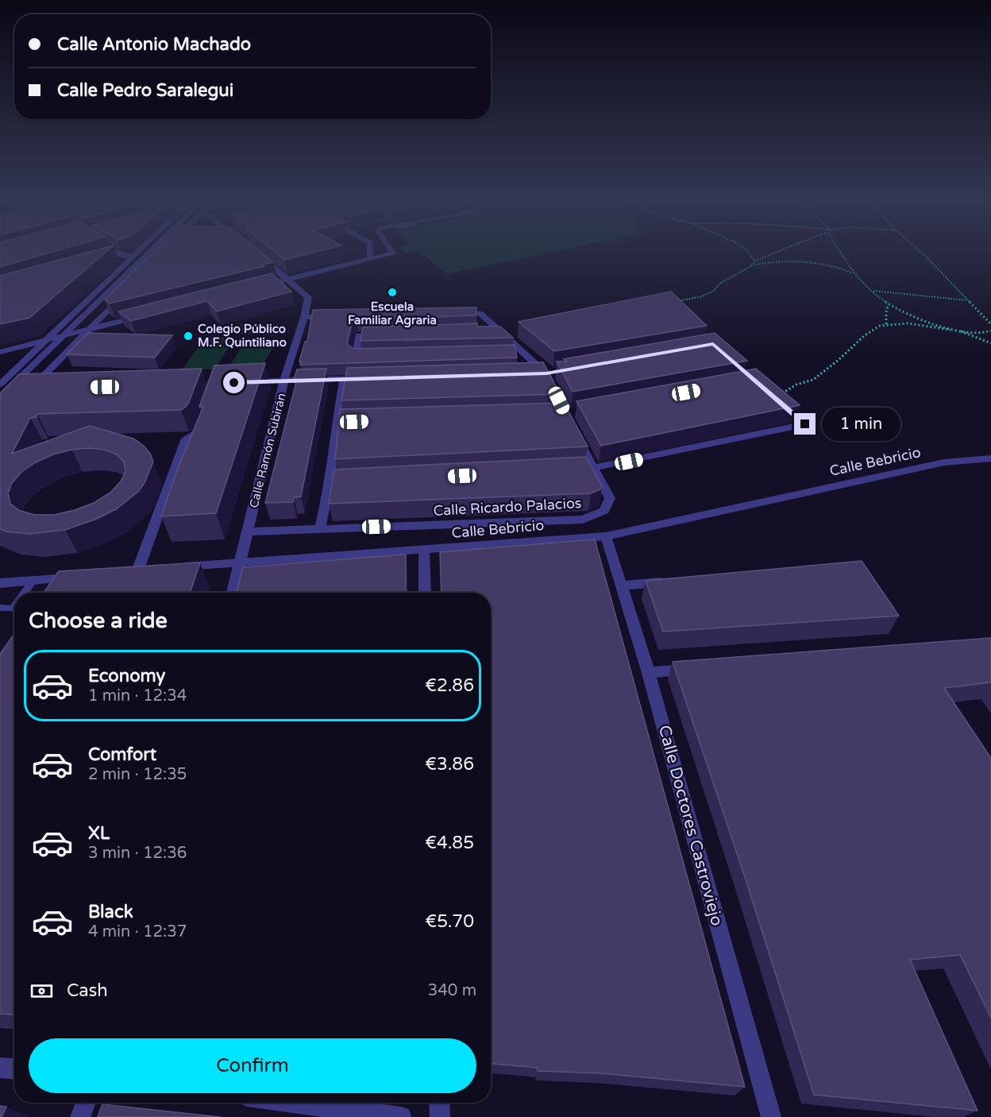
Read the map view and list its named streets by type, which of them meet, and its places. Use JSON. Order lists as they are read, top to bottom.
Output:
{
  "streets": {
    "street": [
      "Calle Ramón Subirán",
      "Calle Bebricio",
      "Calle Ricardo Palacios",
      "Calle Doctores Castroviejo"
    ]
  },
  "crossings": [
    ["Calle Ramón Subirán", "Calle Bebricio"],
    ["Calle Ramón Subirán", "Calle Ricardo Palacios"],
    ["Calle Bebricio", "Calle Doctores Castroviejo"]
  ],
  "places": ["Escuela Familiar Agraria", "Colegio Público M.F. Quintiliano"],
  "page": {
    "banner": ["Calle Antonio Machado", "Calle Pedro Saralegui"],
    "bubble": "1 min",
    "heading": "Choose a ride",
    "list": [
      {
        "name": "Economy",
        "note": "1 min · 12:34",
        "value": "€2.86"
      },
      {
        "name": "Comfort",
        "note": "2 min · 12:35",
        "value": "€3.86"
      },
      {
        "name": "XL",
        "note": "3 min · 12:36",
        "value": "€4.85"
      },
      {
        "name": "Black",
        "note": "4 min · 12:37",
        "value": "€5.70"
      }
    ],
    "pay": ["Cash", "340 m"],
    "buttons": "Confirm"
  }
}
